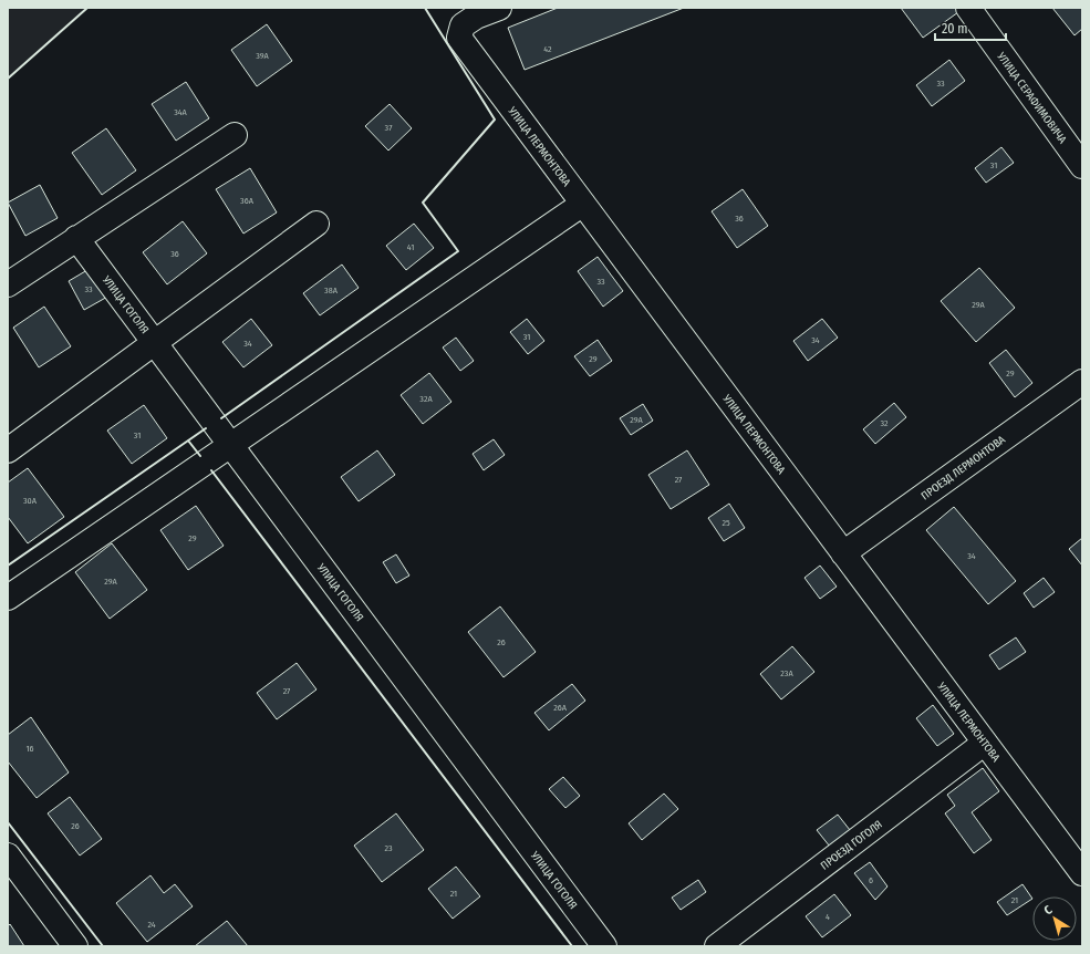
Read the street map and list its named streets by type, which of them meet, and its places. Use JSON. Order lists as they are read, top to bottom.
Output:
{
  "streets": {
    "street": [
      "УЛИЦА СЕРАФИМОВИЧА",
      "УЛИЦА ЛЕРМОНТОВА",
      "УЛИЦА ГОГОЛЯ",
      "ПРОЕЗД ЛЕРМОНТОВА",
      "ПРОЕЗД ГОГОЛЯ"
    ]
  },
  "crossings": [
    ["УЛИЦА ЛЕРМОНТОВА", "ПРОЕЗД ЛЕРМОНТОВА"],
    ["УЛИЦА ЛЕРМОНТОВА", "ПРОЕЗД ГОГОЛЯ"]
  ],
  "house_numbers": [
    "42",
    "39А",
    "33",
    "34А",
    "37",
    "31",
    "36А",
    "36",
    "41",
    "36",
    "33",
    "33",
    "38А",
    "29А",
    "31",
    "34",
    "34",
    "29",
    "29",
    "32А",
    "29А",
    "32",
    "31",
    "27",
    "30А",
    "25",
    "29",
    "34",
    "29А",
    "26",
    "23А",
    "27",
    "26А",
    "16",
    "26",
    "23",
    "6",
    "21",
    "21",
    "4",
    "24"
  ],
  "scale_bar": "20 m",
  "north": "top left"
}
